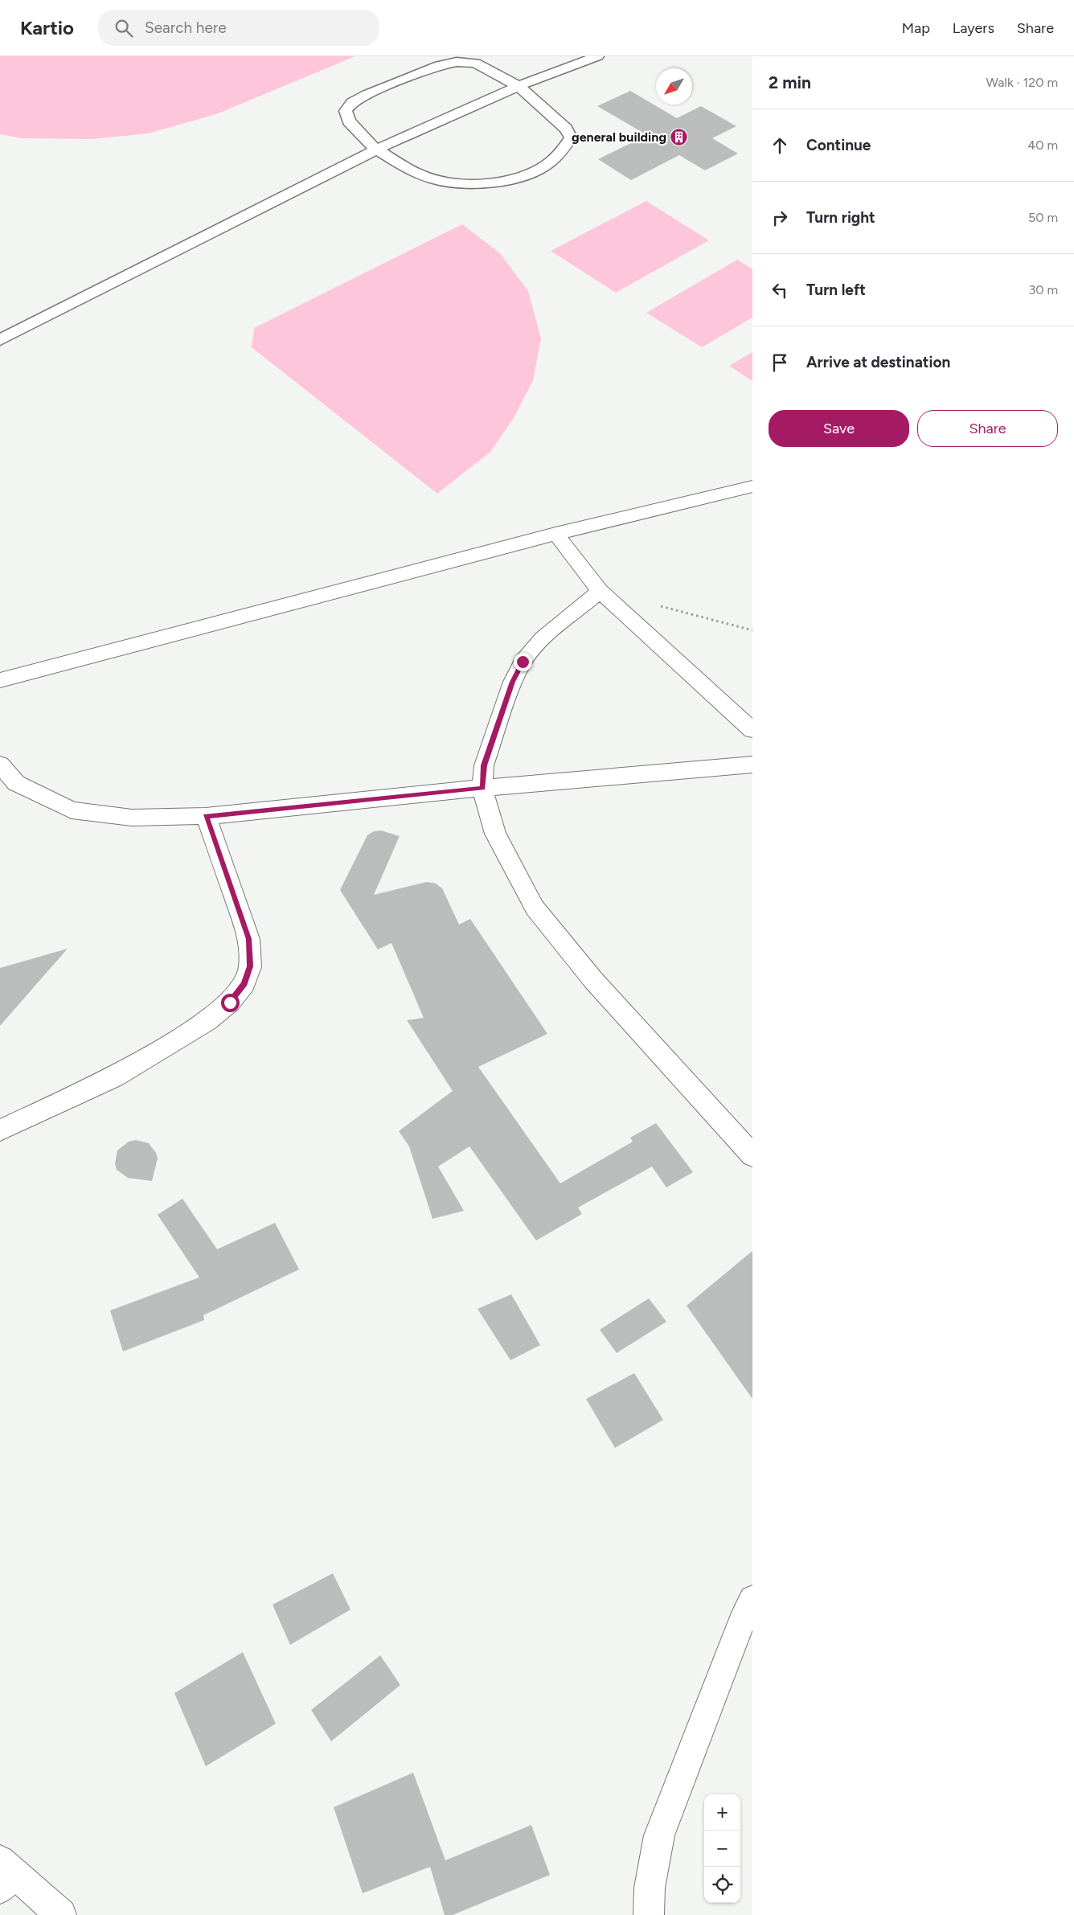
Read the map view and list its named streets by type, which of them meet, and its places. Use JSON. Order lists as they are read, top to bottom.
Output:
{
  "places": {
    "building": ["general building"]
  },
  "north": "bottom left",
  "page": {
    "header": "Kartio",
    "search": "Search here",
    "nav": ["Map", "Layers", "Share"],
    "heading": ["2 min", "Walk · 120 m"],
    "list": [
      ["Continue", "40 m"],
      ["Turn right", "50 m"],
      ["Turn left", "30 m"],
      "Arrive at destination"
    ],
    "buttons": ["Save", "Share"],
    "map_buttons": ["+", "−"]
  }
}
